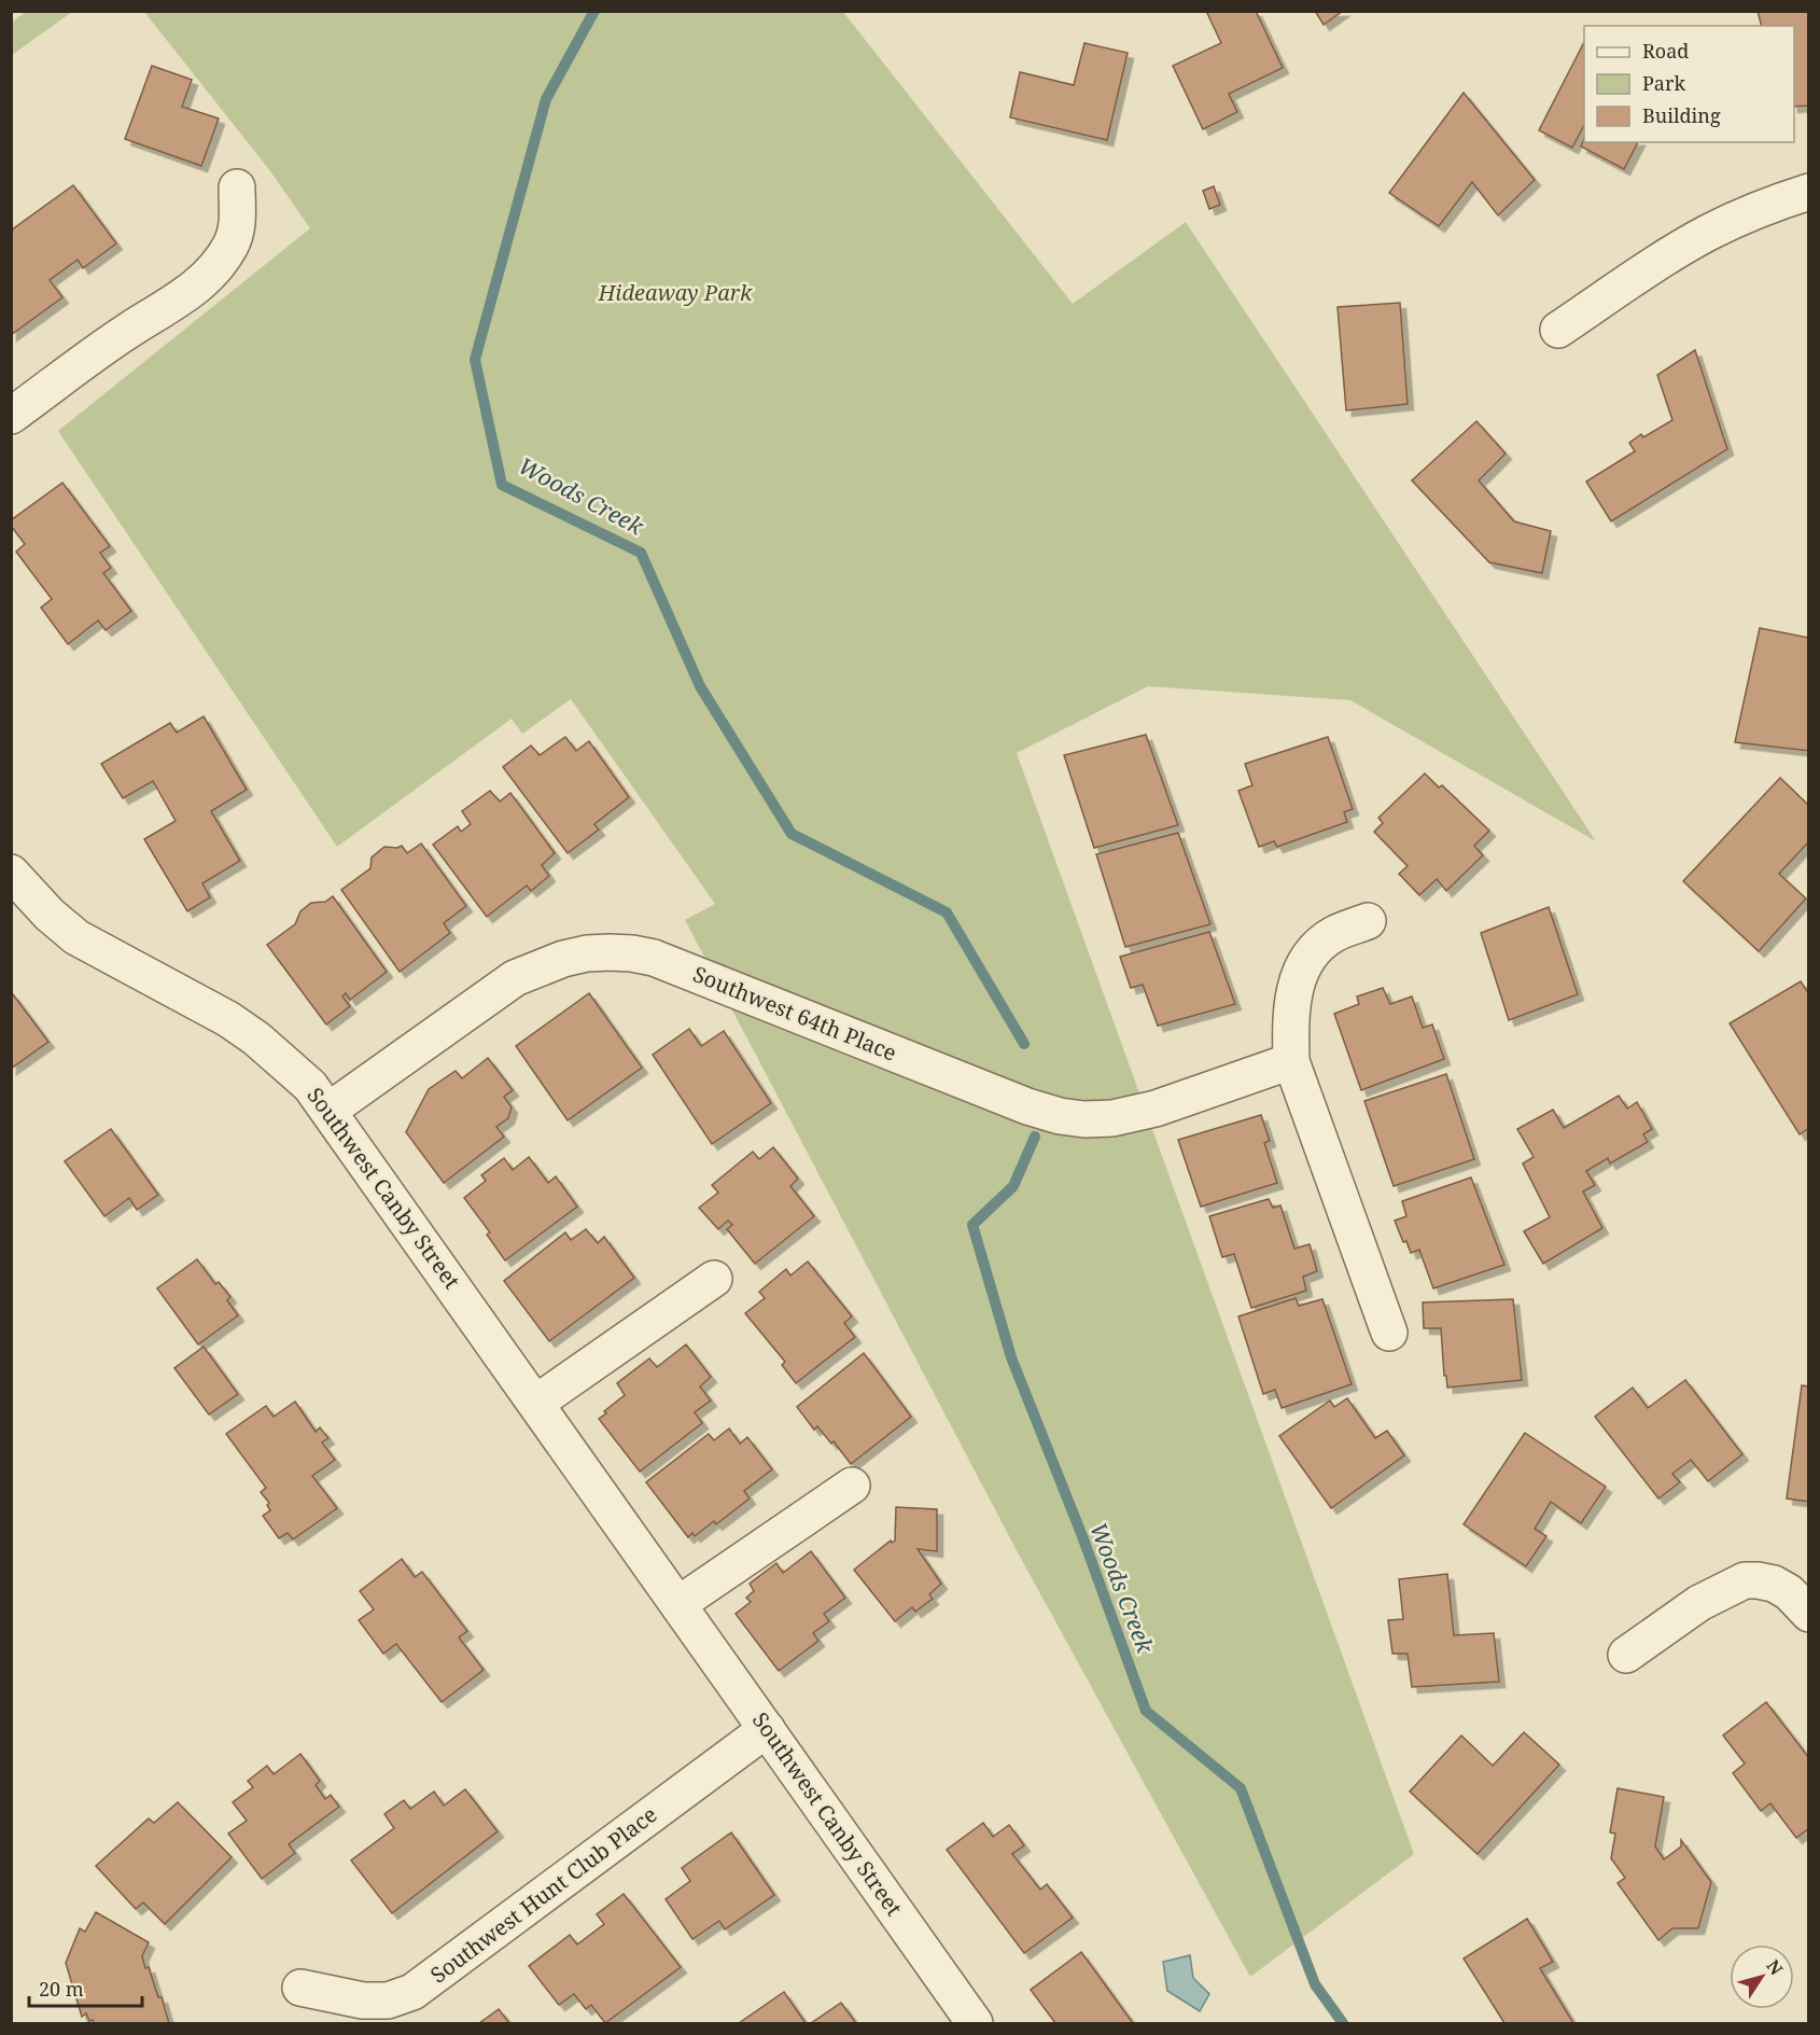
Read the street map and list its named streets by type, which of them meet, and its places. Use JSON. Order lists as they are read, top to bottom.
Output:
{
  "streets": {
    "street": ["Southwest 64th Place", "Southwest Canby Street", "Southwest Hunt Club Place"]
  },
  "crossings": [
    ["Southwest 64th Place", "Southwest Canby Street"],
    ["Southwest Canby Street", "Southwest Hunt Club Place"]
  ],
  "water": ["Woods Creek"],
  "parks": ["Hideaway Park"],
  "legend": ["Road", "Park", "Building"],
  "scale_bar": "20 m",
  "north": "top right"
}
